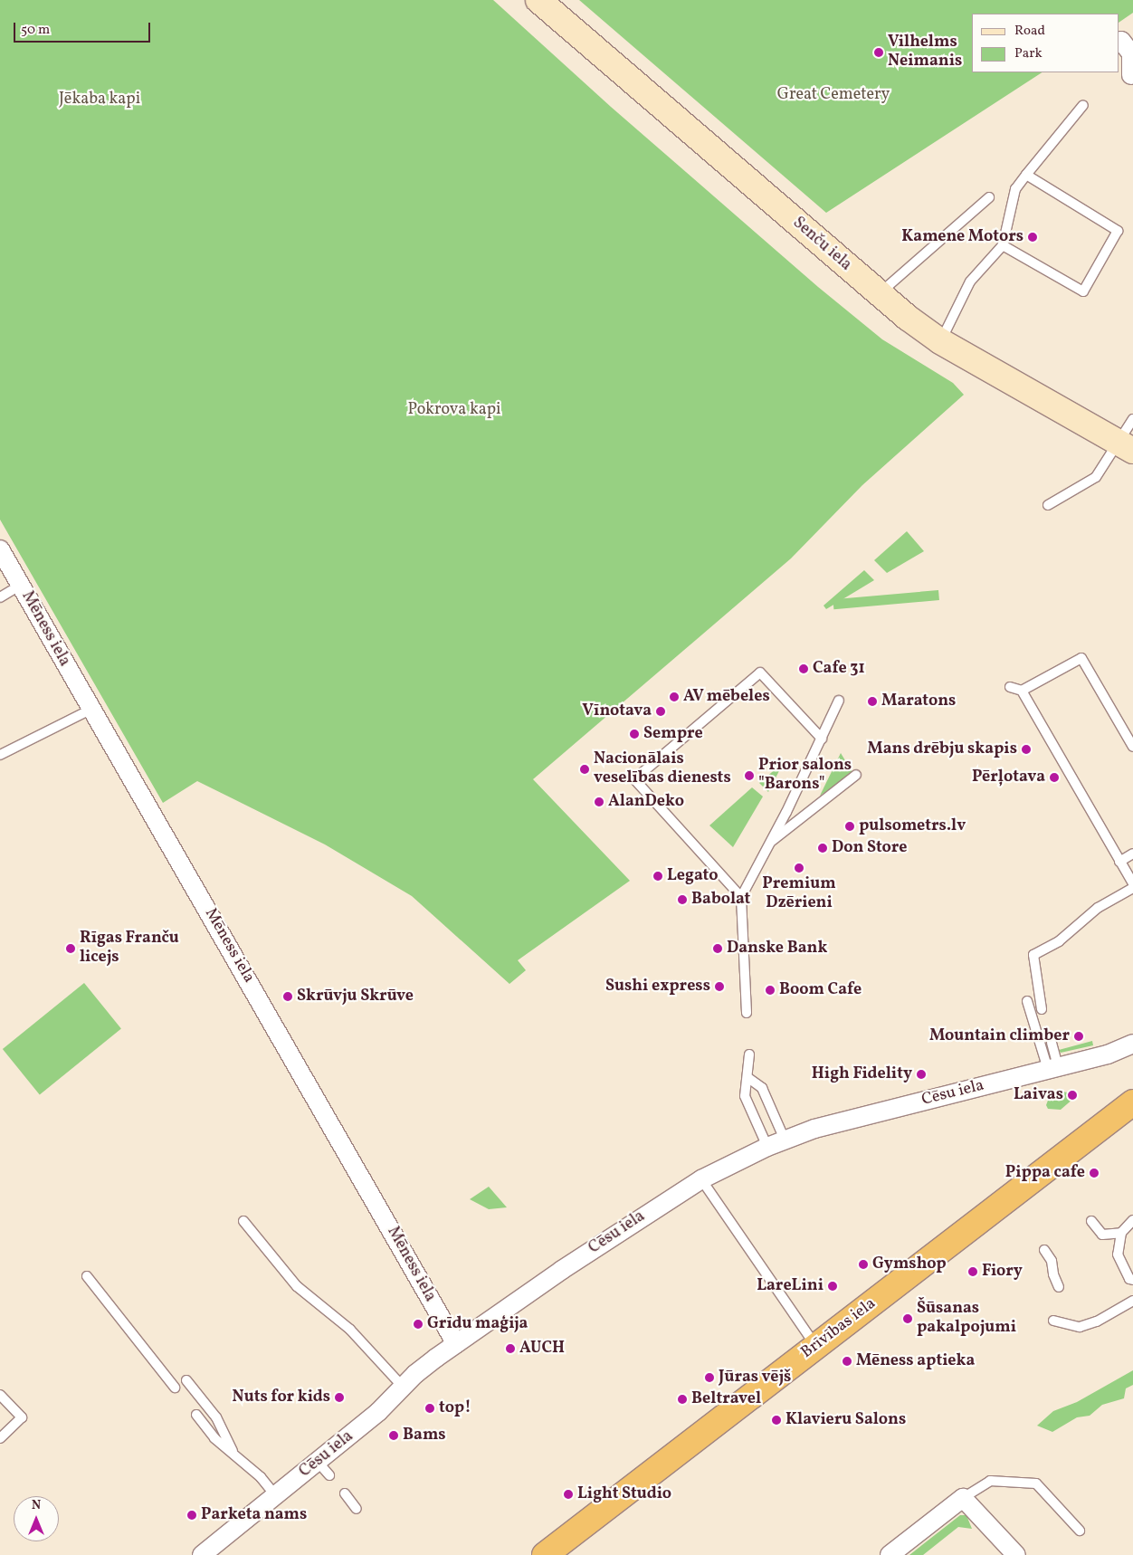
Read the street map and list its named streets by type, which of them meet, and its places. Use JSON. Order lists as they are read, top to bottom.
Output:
{
  "streets": {
    "highway": ["Brīvības iela"],
    "main road": ["Senču iela"],
    "street": ["Mēness iela", "Cēsu iela"]
  },
  "crossings": [
    ["Mēness iela", "Cēsu iela"]
  ],
  "parks": ["Great Cemetery", "Jēkaba kapi", "Pokrova kapi"],
  "places": [
    "Vilhelms Neimanis",
    "Kamene Motors",
    "Cafe 31",
    "AV mēbeles",
    "Maratons",
    "Vīnotava",
    "Sempre",
    "Mans drēbju skapis",
    "Nacionālais veselības dienests",
    "Prior salons \"Barons\"",
    "Pērļotava",
    "AlanDeko",
    "pulsometrs.lv",
    "Don Store",
    "Premium Dzērieni",
    "Legato",
    "Babolat",
    "Rīgas Franču licejs",
    "Danske Bank",
    "Sushi express",
    "Boom Cafe",
    "Skrūvju Skrūve",
    "Mountain climber",
    "High Fidelity",
    "Laivas",
    "Pippa cafe",
    "Gymshop",
    "Fiory",
    "LareLini",
    "Šūsanas pakalpojumi",
    "Grīdu maģija",
    "AUCH",
    "Mēness aptieka",
    "Jūras vējš",
    "Nuts for kids",
    "Beltravel",
    "top!",
    "Klavieru Salons",
    "Bams",
    "Light Studio",
    "Parketa nams"
  ],
  "legend": ["Road", "Park"],
  "scale_bar": "50 m",
  "north": "top"
}
